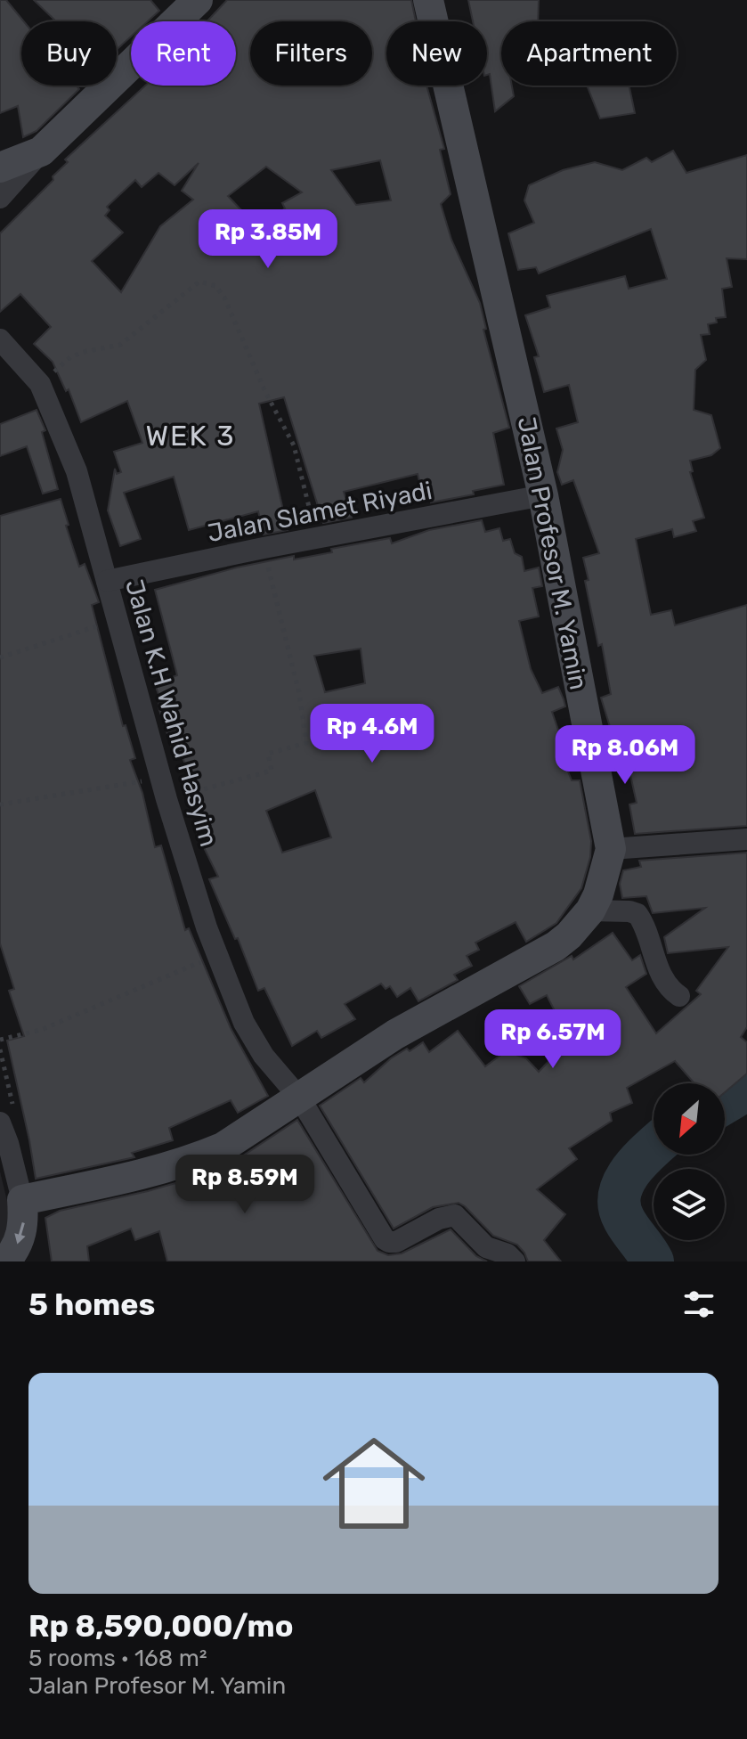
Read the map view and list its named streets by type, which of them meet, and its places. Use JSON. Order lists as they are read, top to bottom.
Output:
{
  "streets": {
    "main road": ["Jalan Profesor M. Yamin"],
    "street": ["Jalan Slamet Riyadi", "Jalan K.H Wahid Hasyim"]
  },
  "crossings": [
    ["Jalan Slamet Riyadi", "Jalan Profesor M. Yamin"],
    ["Jalan Slamet Riyadi", "Jalan K.H Wahid Hasyim"],
    ["Jalan Profesor M. Yamin", "Jalan K.H Wahid Hasyim"]
  ],
  "districts": ["WEK 3"],
  "north": "bottom left",
  "page": {
    "chip": [
      "Buy",
      "Rent",
      "Filters",
      "New",
      "Apartment"
    ],
    "price": [
      "Rp 3.85M",
      "Rp 4.6M",
      "Rp 8.06M",
      "Rp 6.57M",
      "Rp 8.59M"
    ],
    "heading": "5 homes",
    "list": [
      {
        "name": "Rp 8,590,000/mo",
        "note": "5 rooms · 168 m² · Jalan Profesor M. Yamin"
      }
    ]
  }
}
